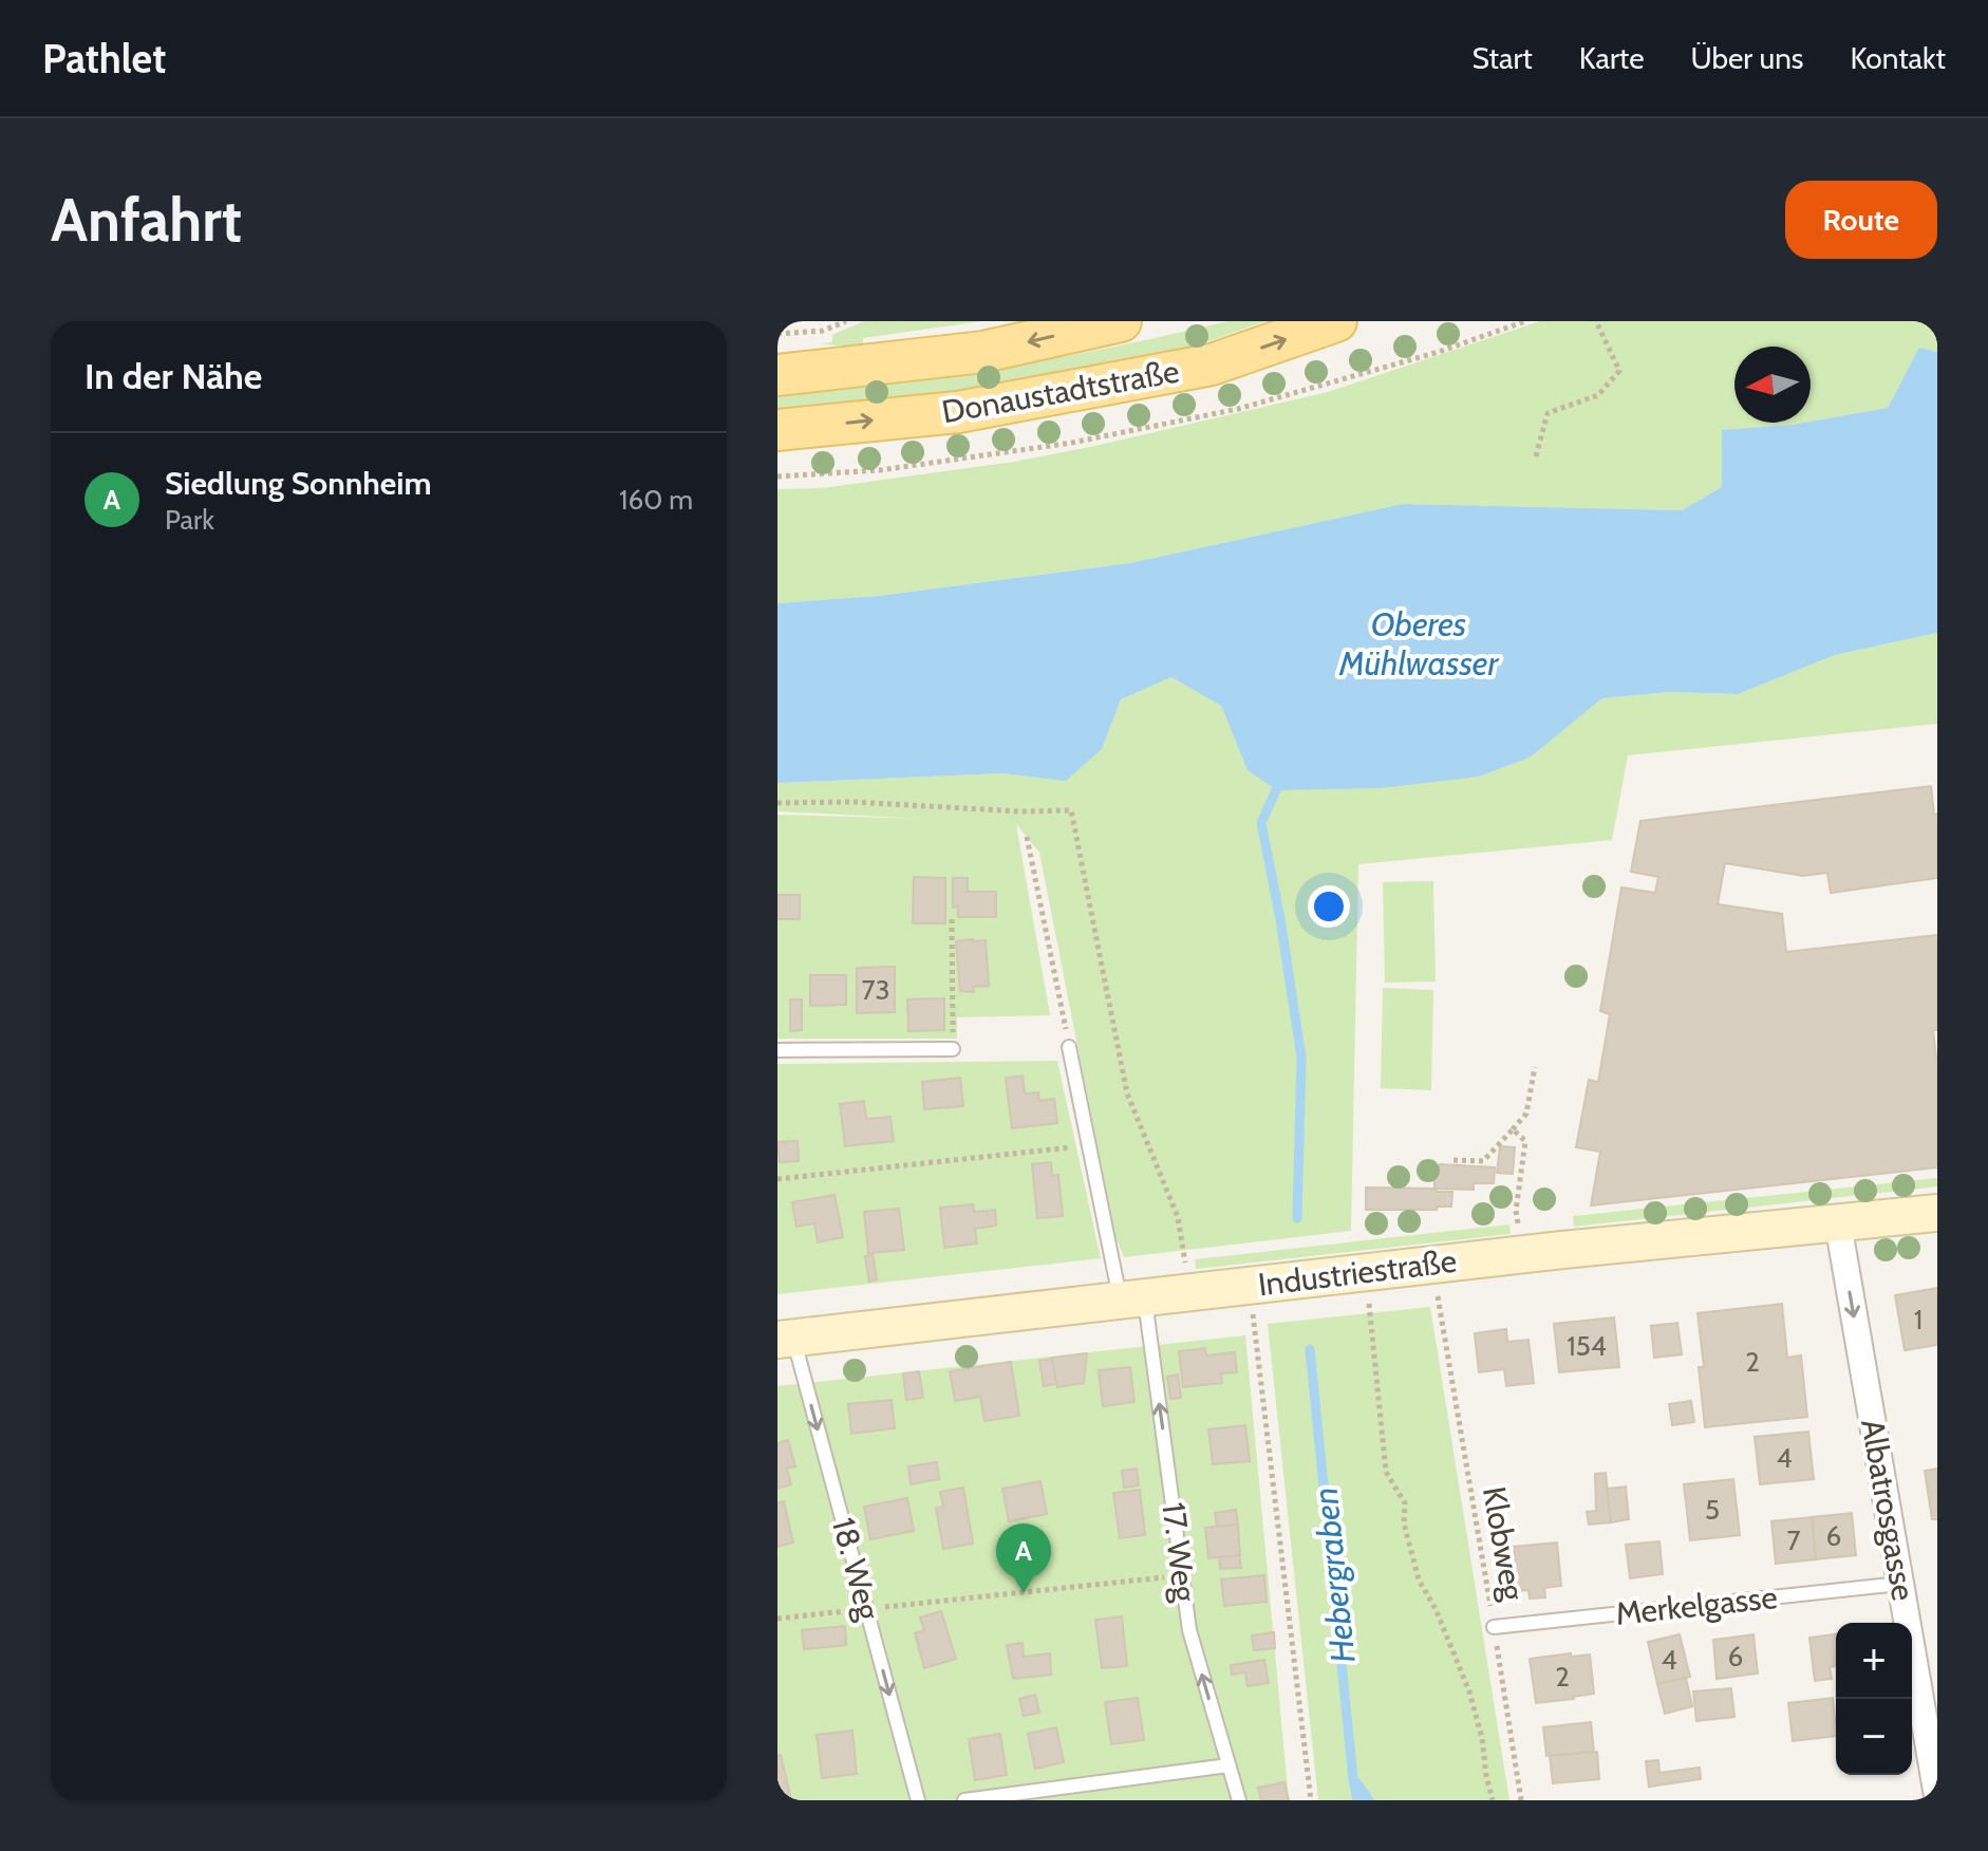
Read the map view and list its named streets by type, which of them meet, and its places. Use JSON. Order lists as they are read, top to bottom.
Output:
{
  "streets": {
    "main road": ["Donaustadtstraße"],
    "street": ["Industriestraße", "Albatrosgasse"],
    "lane": ["17. Weg", "18. Weg", "Merkelgasse"],
    "path": ["Klobweg"]
  },
  "crossings": [
    ["Industriestraße", "Albatrosgasse"],
    ["Industriestraße", "17. Weg"],
    ["Industriestraße", "18. Weg"],
    ["Albatrosgasse", "Merkelgasse"],
    ["Klobweg", "Merkelgasse"]
  ],
  "one_way": ["Albatrosgasse", "17. Weg", "18. Weg"],
  "water": ["Oberes Mühlwasser", "Hebergraben"],
  "house_numbers": [
    "73",
    "1",
    "154",
    "2",
    "4",
    "5",
    "6",
    "7",
    "6",
    "4",
    "2"
  ],
  "north": "left",
  "page": {
    "header": "Pathlet",
    "nav": [
      "Start",
      "Karte",
      "Über uns",
      "Kontakt"
    ],
    "buttons": "Route",
    "title": "Anfahrt",
    "heading": "In der Nähe",
    "list": [
      {
        "mark": "A",
        "name": "Siedlung Sonnheim",
        "note": "Park",
        "value": "160 m"
      }
    ],
    "pins": "A",
    "map_buttons": ["+", "−"]
  }
}
